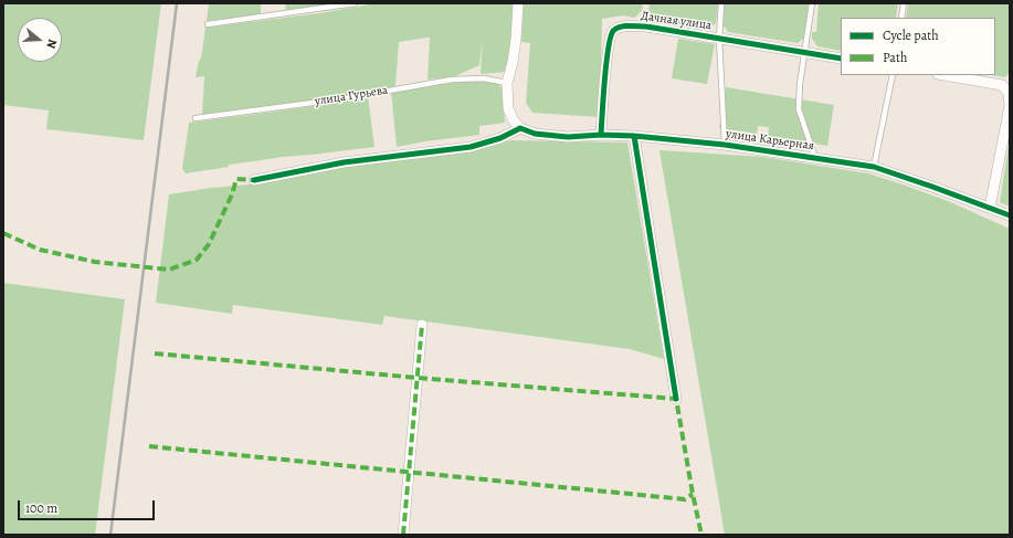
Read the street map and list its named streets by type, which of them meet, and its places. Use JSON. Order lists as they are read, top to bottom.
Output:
{
  "streets": {
    "street": ["Дачная улица", "улица Карьерная"],
    "lane": ["улица Гурьева"]
  },
  "crossings": [
    ["Дачная улица", "улица Карьерная"]
  ],
  "legend": ["Cycle path", "Path"],
  "scale_bar": "100 m",
  "north": "right"
}
